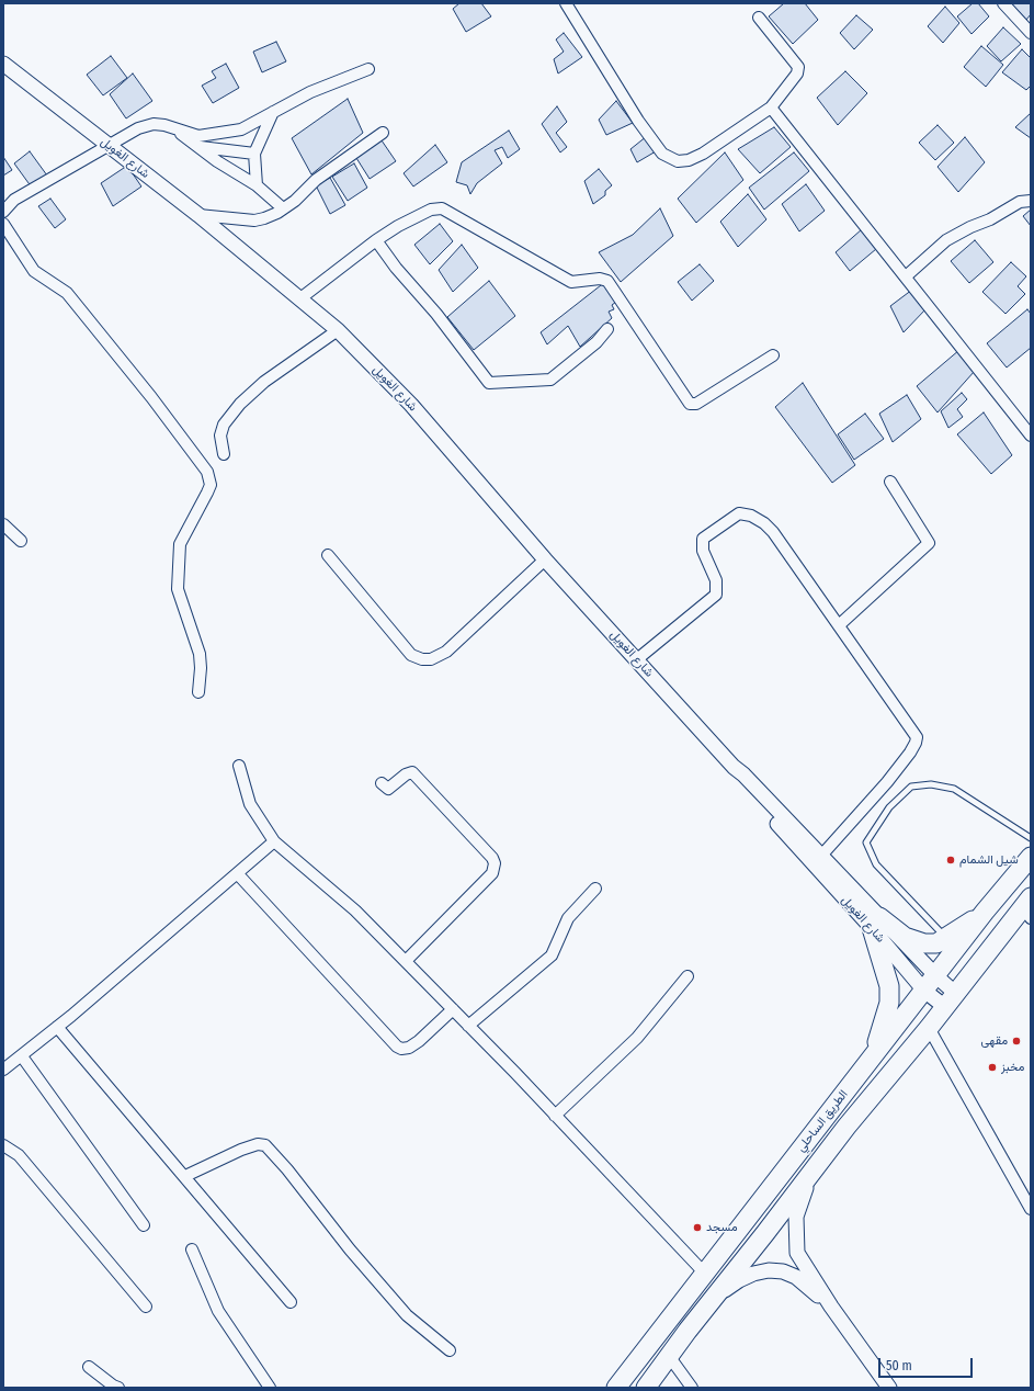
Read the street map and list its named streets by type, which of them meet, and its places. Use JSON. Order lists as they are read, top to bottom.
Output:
{
  "streets": {
    "highway": ["الطريق الساحلي"],
    "street": ["شارع الغويل"]
  },
  "crossings": [
    ["شارع الغويل", "الطريق الساحلي"]
  ],
  "places": [
    "شيل الشمام",
    "مقهى",
    "مخبز",
    "مسجد"
  ],
  "scale_bar": "50 m"
}
